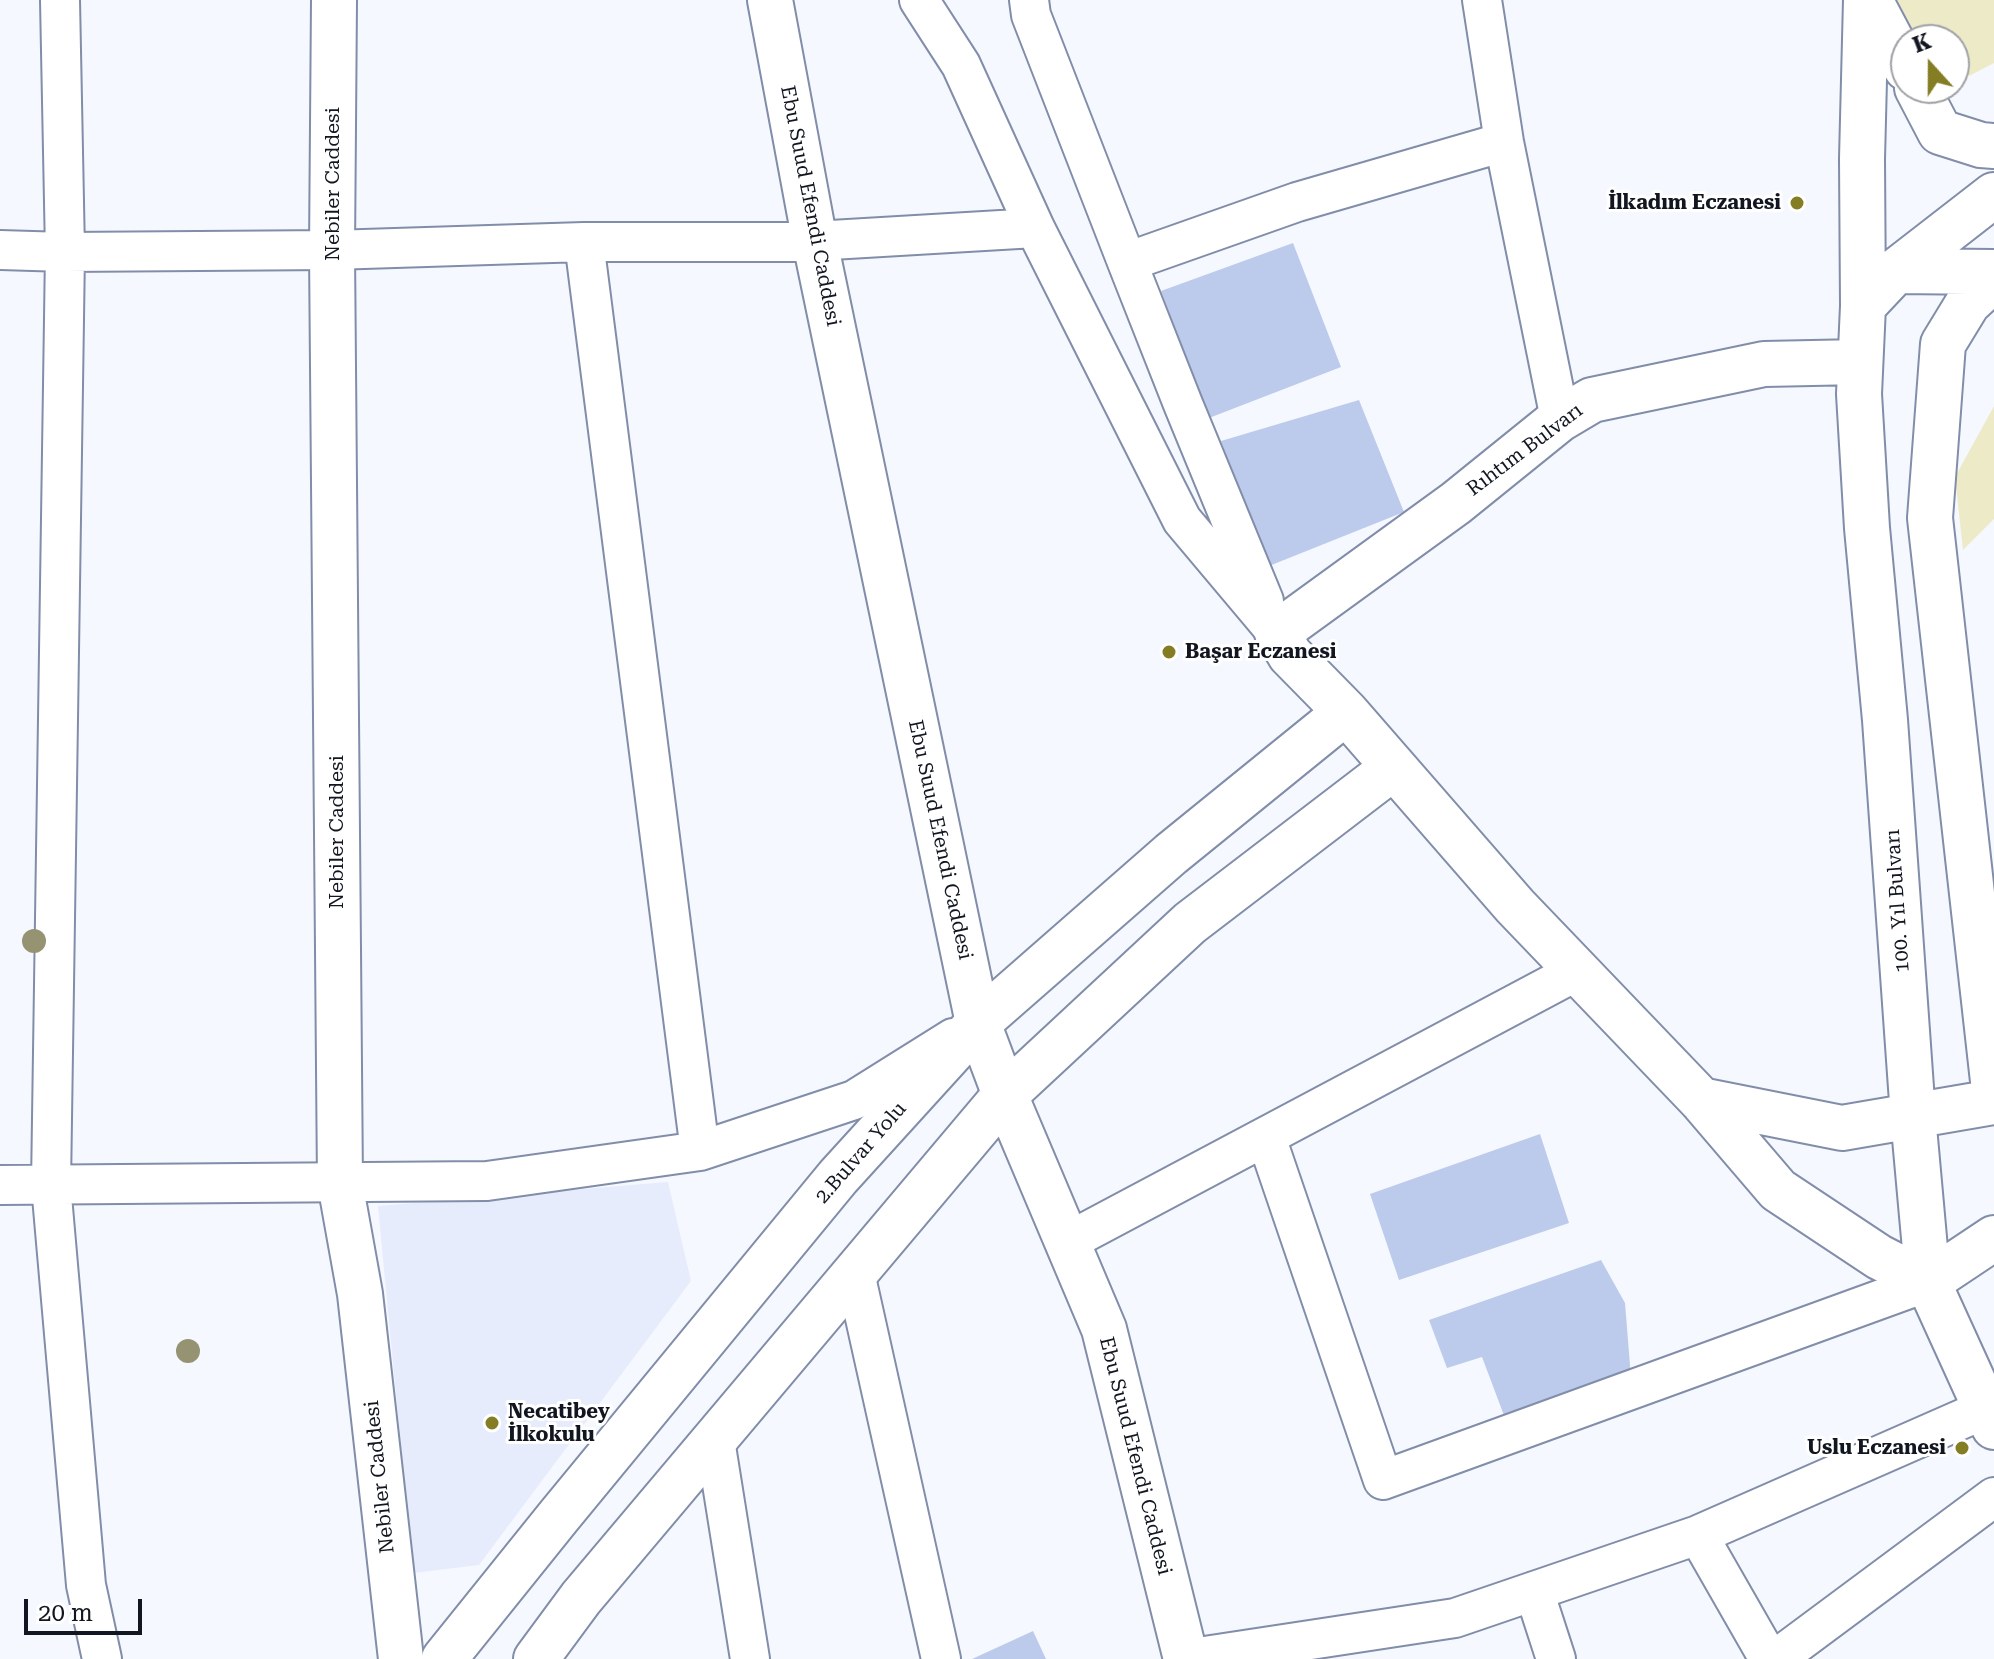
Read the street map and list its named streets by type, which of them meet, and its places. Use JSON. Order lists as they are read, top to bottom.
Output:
{
  "streets": {
    "main road": [
      "Nebiler Caddesi",
      "Ebu Suud Efendi Caddesi",
      "Rıhtım Bulvarı",
      "100. Yıl Bulvarı",
      "2.Bulvar Yolu"
    ]
  },
  "crossings": [
    ["Ebu Suud Efendi Caddesi", "2.Bulvar Yolu"],
    ["Rıhtım Bulvarı", "100. Yıl Bulvarı"]
  ],
  "places": [
    "İlkadım Eczanesi",
    "Başar Eczanesi",
    "Necatibey İlkokulu",
    "Uslu Eczanesi"
  ],
  "scale_bar": "20 m",
  "north": "top"
}
